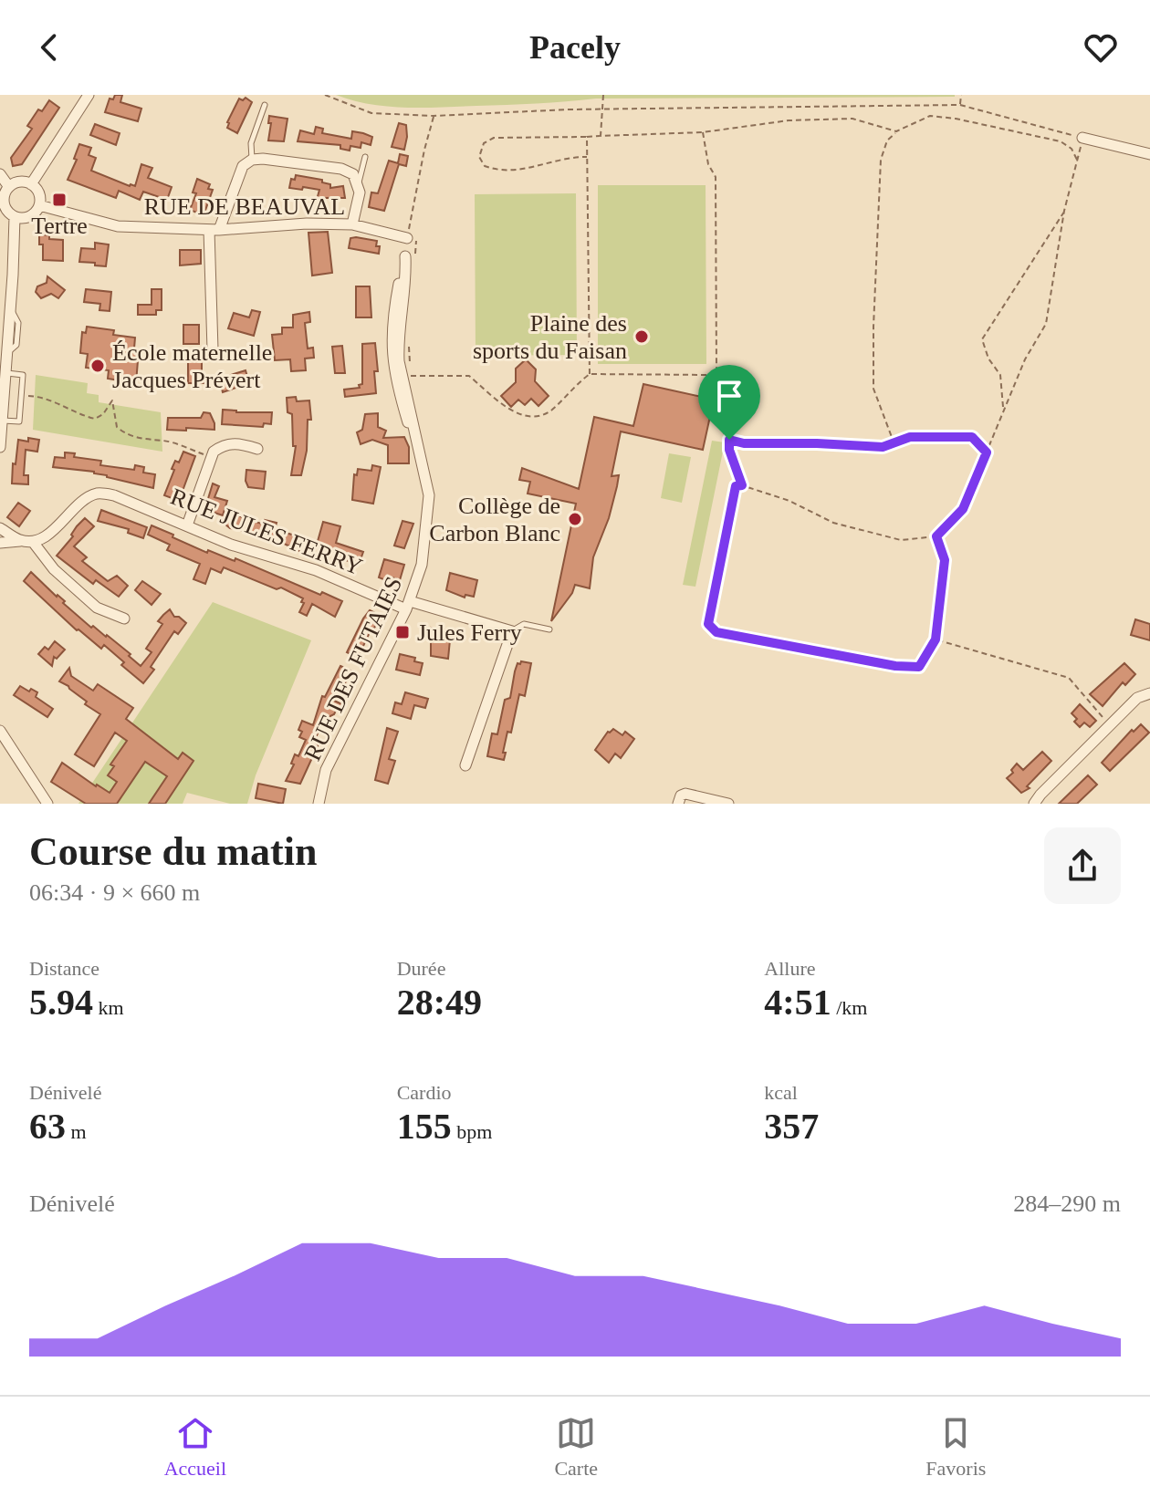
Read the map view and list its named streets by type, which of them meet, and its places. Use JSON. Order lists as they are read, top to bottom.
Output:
{
  "streets": {
    "street": ["RUE DE BEAUVAL", "RUE JULES FERRY", "RUE DES FUTAIES"]
  },
  "crossings": [
    ["RUE DE BEAUVAL", "RUE DES FUTAIES"],
    ["RUE JULES FERRY", "RUE DES FUTAIES"]
  ],
  "places": {
    "transit": ["Tertre", "Jules Ferry"],
    "other": ["Plaine des sports du Faisan", "École maternelle Jacques Prévert", "Collège de Carbon Blanc"]
  },
  "page": {
    "header": "Pacely",
    "heading": ["Course du matin", "06:34 · 9 × 660 m"],
    "stats": [
      ["Distance", "5.94 km"],
      ["Durée", "28:49"],
      ["Allure", "4:51 /km"],
      ["Dénivelé", "63 m"],
      ["Cardio", "155 bpm"],
      ["kcal", "357"]
    ],
    "chart": ["Dénivelé", "284–290 m"],
    "tabs": ["Accueil", "Carte", "Favoris"]
  }
}
